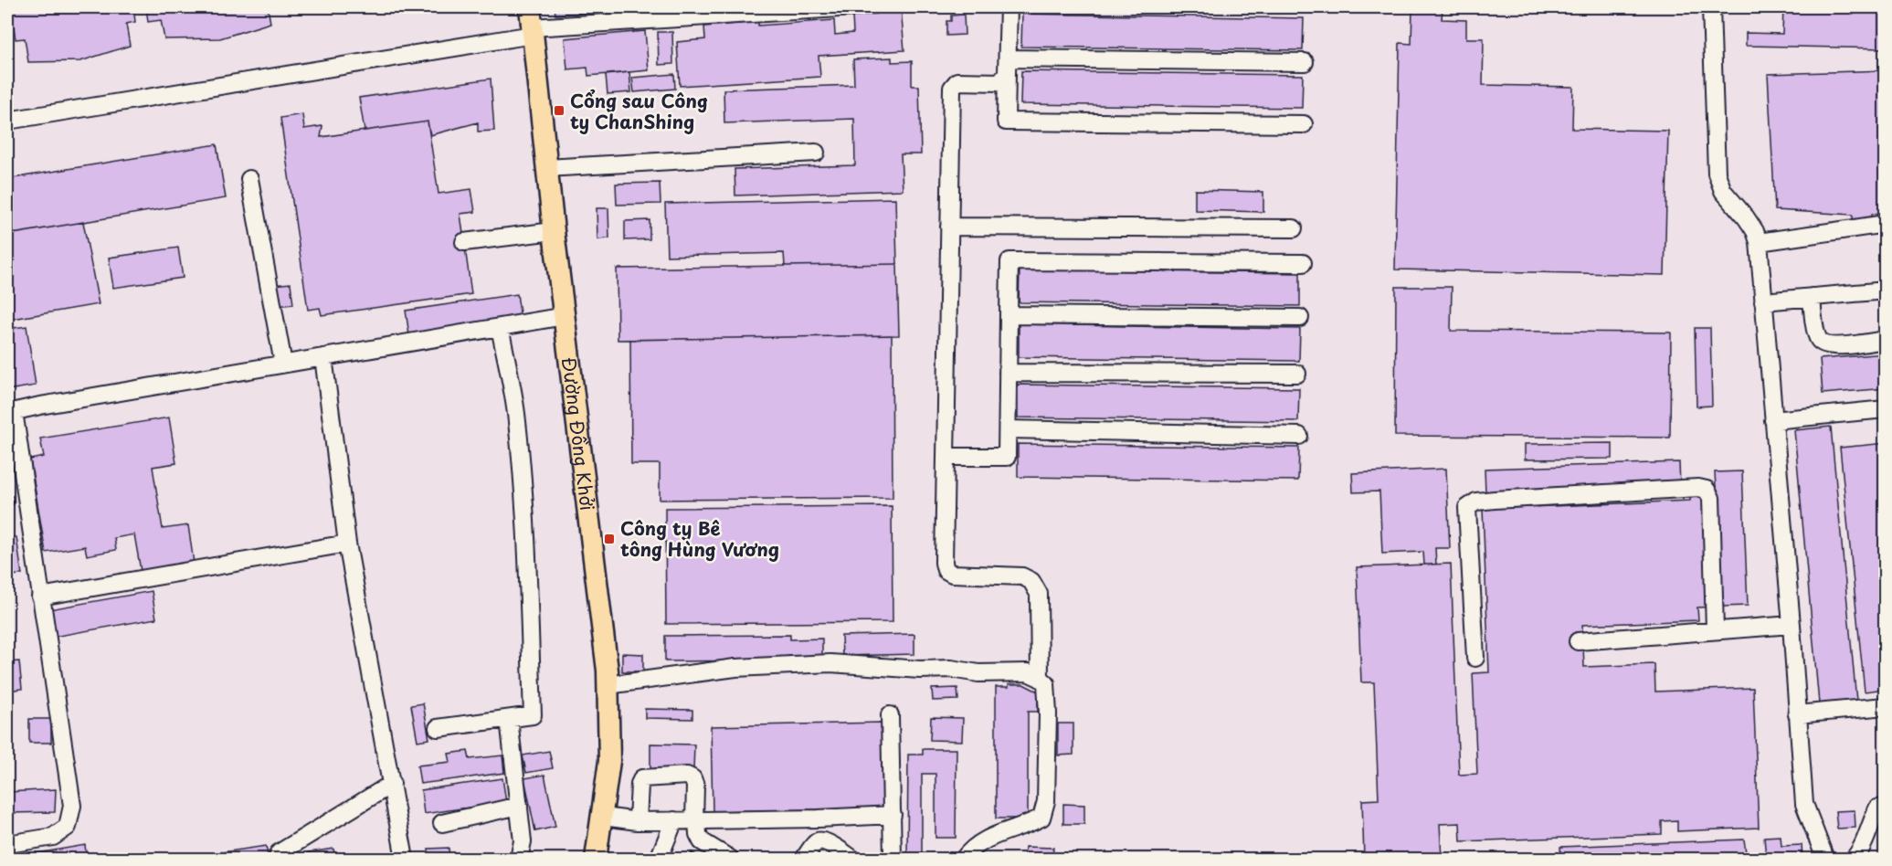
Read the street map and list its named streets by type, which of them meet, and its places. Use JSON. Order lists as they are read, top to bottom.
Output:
{
  "streets": {
    "main road": ["Đường Đồng Khởi"]
  },
  "places": {
    "transit": ["Cổng sau Công ty ChanShing", "Công ty Bê tông Hùng Vương"]
  }
}
